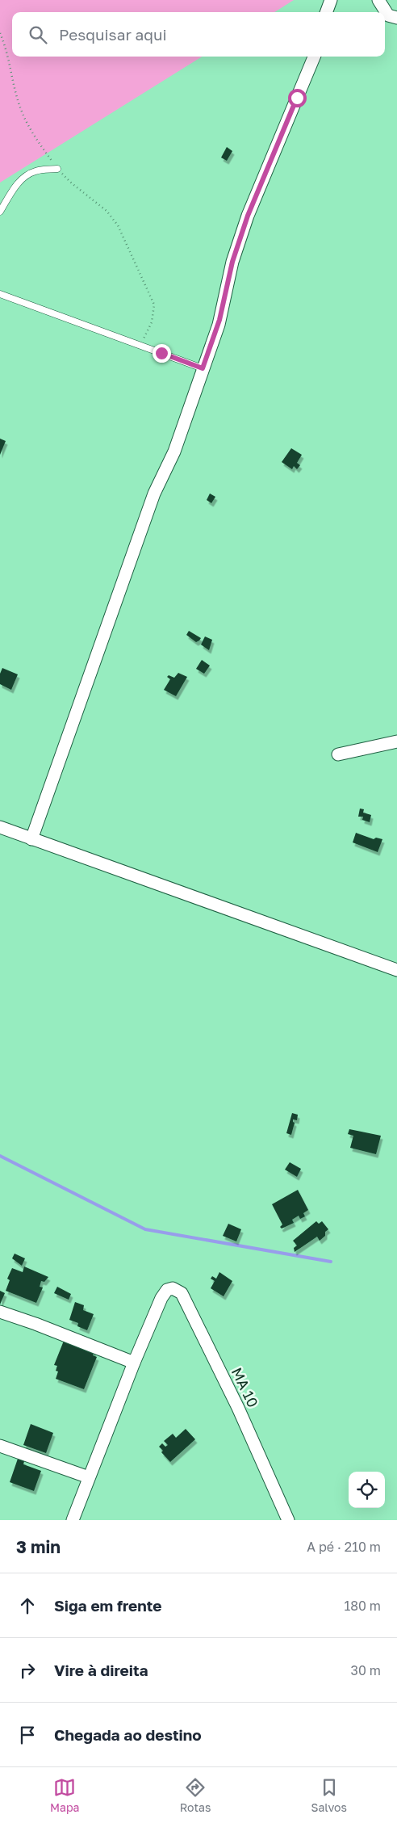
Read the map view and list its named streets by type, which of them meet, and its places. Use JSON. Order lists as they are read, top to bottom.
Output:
{
  "streets": {
    "street": ["MA 10"]
  },
  "page": {
    "search": "Pesquisar aqui",
    "heading": ["3 min", "A pé · 210 m"],
    "list": [
      ["Siga em frente", "180 m"],
      ["Vire à direita", "30 m"],
      "Chegada ao destino"
    ],
    "nav": ["Mapa", "Rotas", "Salvos"]
  }
}
